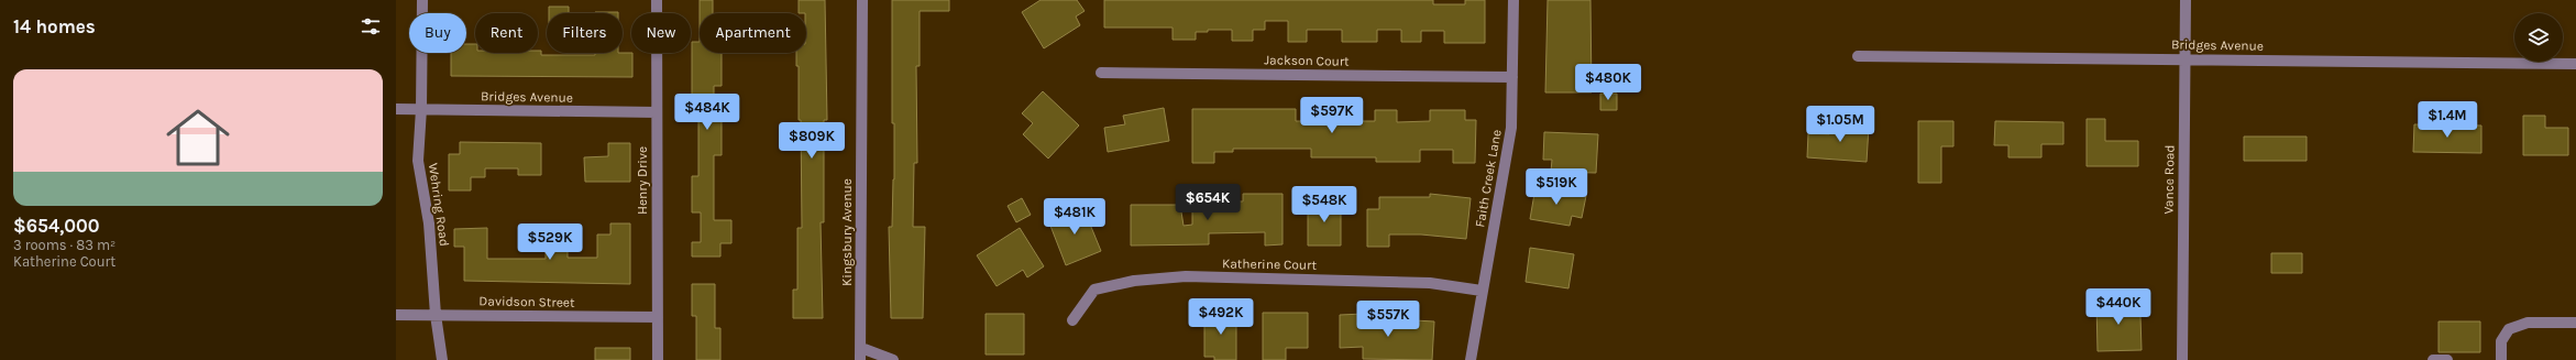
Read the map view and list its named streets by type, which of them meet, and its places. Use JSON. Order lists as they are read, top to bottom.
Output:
{
  "streets": {
    "street": [
      "Bridges Avenue",
      "Jackson Court",
      "Faith Creek Lane",
      "Vance Road",
      "Henry Drive",
      "Wehring Road",
      "Kingsbury Avenue",
      "Katherine Court",
      "Davidson Street"
    ]
  },
  "crossings": [
    ["Bridges Avenue", "Vance Road"],
    ["Bridges Avenue", "Henry Drive"],
    ["Bridges Avenue", "Wehring Road"],
    ["Jackson Court", "Faith Creek Lane"],
    ["Faith Creek Lane", "Katherine Court"],
    ["Henry Drive", "Davidson Street"],
    ["Wehring Road", "Davidson Street"]
  ],
  "page": {
    "heading": "14 homes",
    "chip": [
      "Buy",
      "Rent",
      "Filters",
      "New",
      "Apartment"
    ],
    "list": [
      {
        "name": "$654,000",
        "note": "3 rooms · 83 m² · Katherine Court"
      }
    ],
    "price": [
      "$480K",
      "$484K",
      "$597K",
      "$1.4M",
      "$1.05M",
      "$809K",
      "$519K",
      "$654K",
      "$548K",
      "$481K",
      "$529K",
      "$440K",
      "$492K",
      "$557K"
    ]
  }
}
